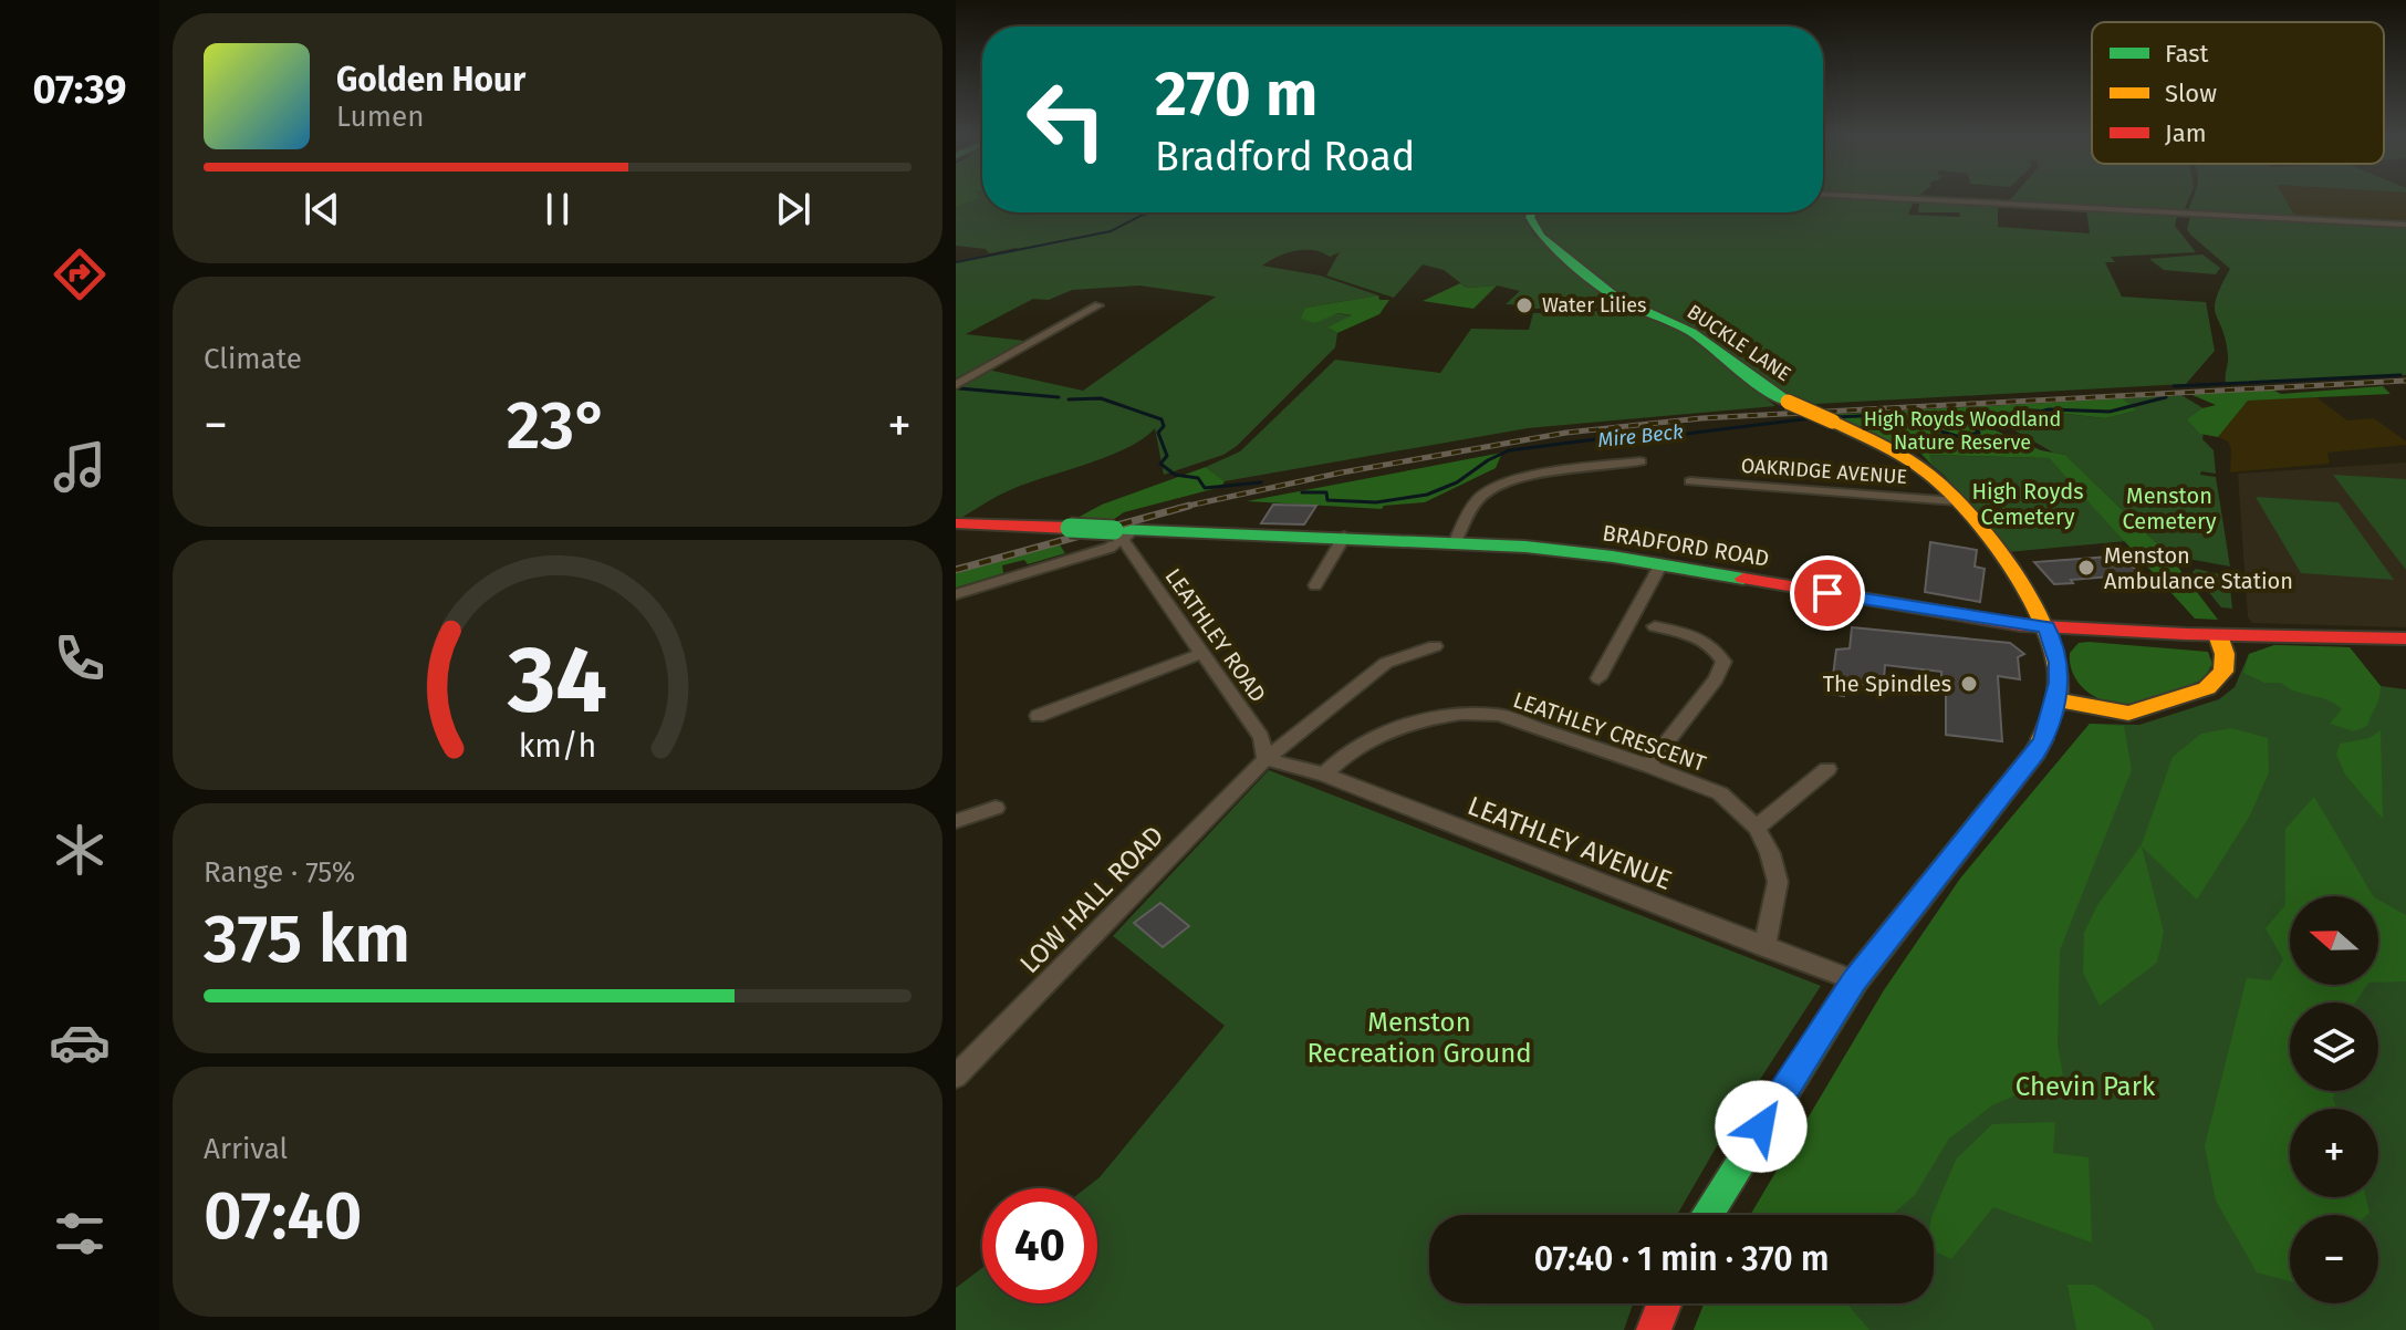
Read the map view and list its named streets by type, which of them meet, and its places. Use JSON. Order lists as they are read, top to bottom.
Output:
{
  "streets": {
    "street": [
      "BUCKLE LANE",
      "OAKRIDGE AVENUE",
      "BRADFORD ROAD",
      "LEATHLEY ROAD",
      "LEATHLEY CRESCENT",
      "LEATHLEY AVENUE",
      "LOW HALL ROAD"
    ]
  },
  "crossings": [
    ["BUCKLE LANE", "OAKRIDGE AVENUE"],
    ["BUCKLE LANE", "BRADFORD ROAD"],
    ["BRADFORD ROAD", "LEATHLEY ROAD"],
    ["LEATHLEY ROAD", "LEATHLEY AVENUE"],
    ["LEATHLEY ROAD", "LOW HALL ROAD"],
    ["LEATHLEY CRESCENT", "LEATHLEY AVENUE"],
    ["LEATHLEY AVENUE", "LOW HALL ROAD"]
  ],
  "water": ["Mire Beck"],
  "parks": [
    "High Royds Woodland Nature Reserve",
    "High Royds Cemetery",
    "Menston Cemetery",
    "Menston Recreation Ground",
    "Chevin Park"
  ],
  "places": ["Water Lilies", "Menston Ambulance Station", "The Spindles"],
  "legend": ["Fast", "Slow", "Jam"],
  "north": "left",
  "page": {
    "tabs": "07:39",
    "turn": ["270 m", "Bradford Road"],
    "song": ["Golden Hour", "Lumen"],
    "tile": [
      "Climate",
      ["Range · 75%", "375 km"],
      ["Arrival", "07:40"]
    ],
    "heat": ["−", "23°", "+"],
    "map_buttons": ["+", "−"],
    "limit": "40",
    "trip": "07:40 · 1 min · 370 m",
    "gauge": ["34", "km/h"]
  }
}
